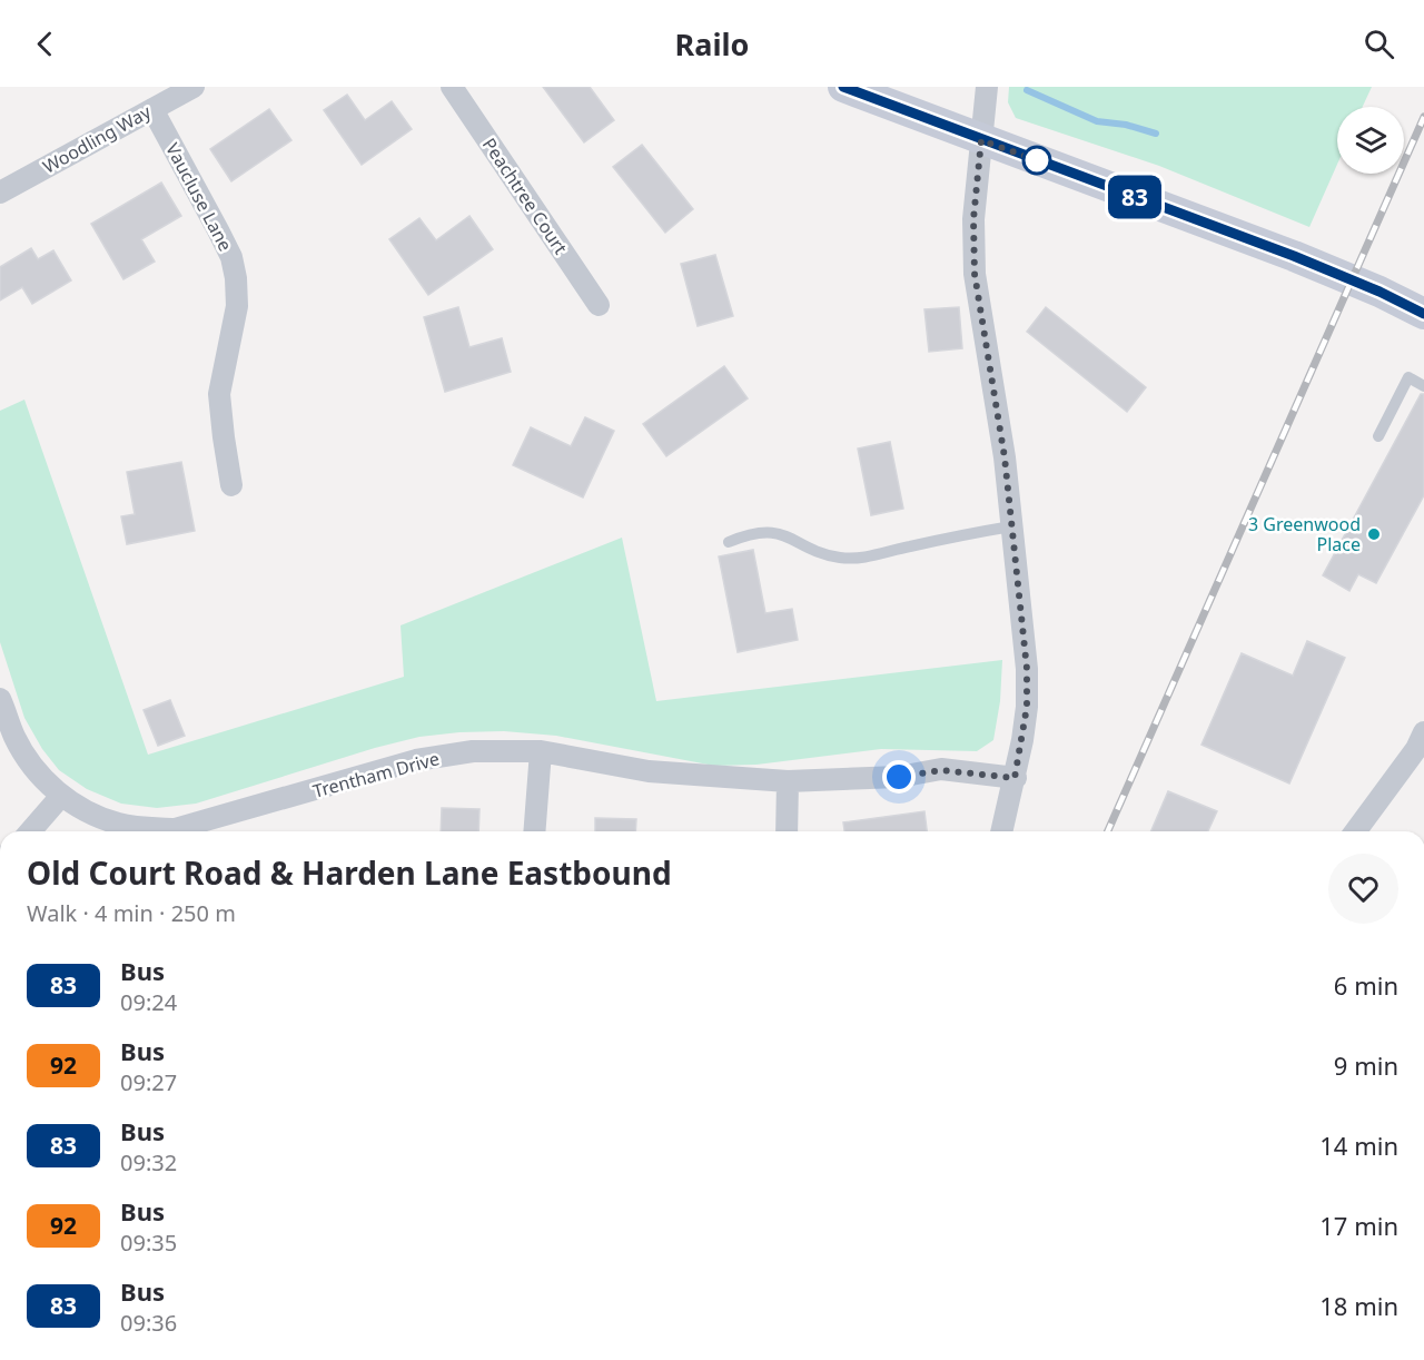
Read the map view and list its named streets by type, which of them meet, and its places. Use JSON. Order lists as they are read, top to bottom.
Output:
{
  "streets": {
    "street": [
      "Woodling Way",
      "Peachtree Court",
      "Vaucluse Lane",
      "Trentham Drive"
    ]
  },
  "crossings": [
    ["Woodling Way", "Vaucluse Lane"]
  ],
  "places": ["3 Greenwood Place"],
  "lines": ["bus line 83"],
  "page": {
    "header": "Railo",
    "on_map": "83",
    "heading": ["Old Court Road & Harden Lane Eastbound", "Walk · 4 min · 250 m"],
    "list": [
      {
        "mark": "83",
        "name": "Bus",
        "note": "09:24",
        "value": "6 min"
      },
      {
        "mark": "92",
        "name": "Bus",
        "note": "09:27",
        "value": "9 min"
      },
      {
        "mark": "83",
        "name": "Bus",
        "note": "09:32",
        "value": "14 min"
      },
      {
        "mark": "92",
        "name": "Bus",
        "note": "09:35",
        "value": "17 min"
      },
      {
        "mark": "83",
        "name": "Bus",
        "note": "09:36",
        "value": "18 min"
      }
    ]
  }
}
